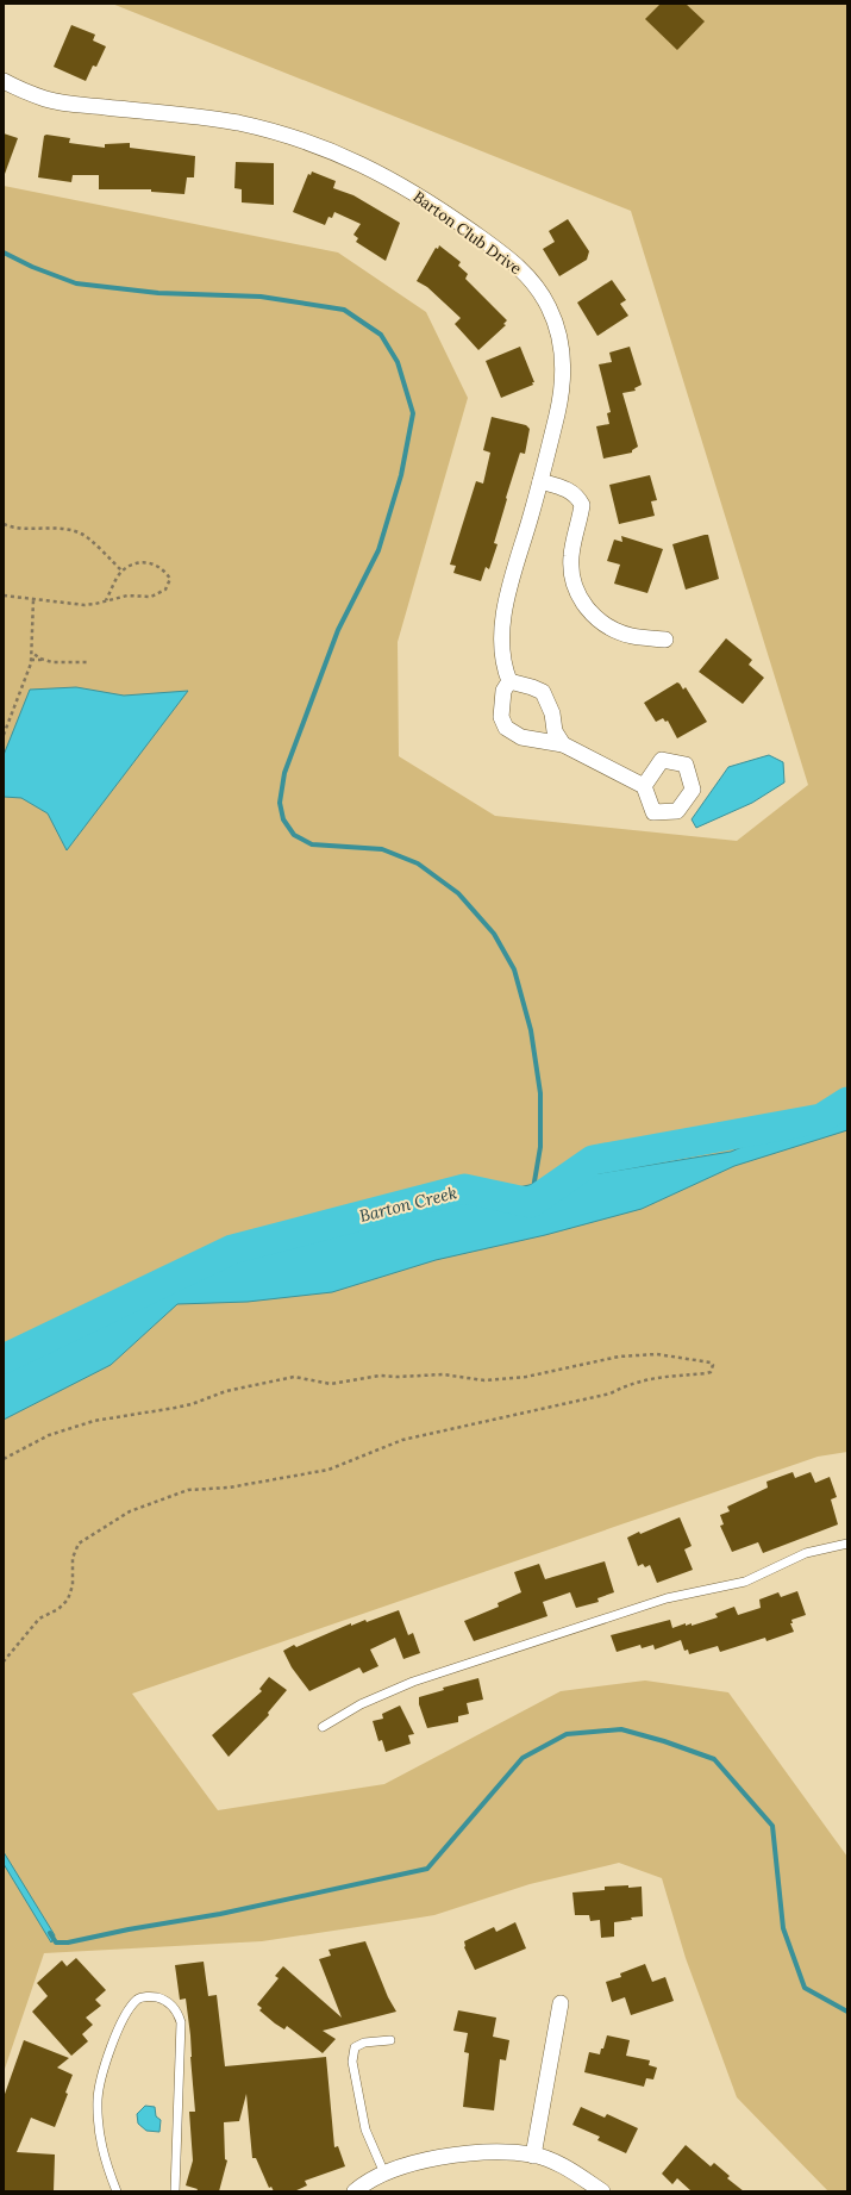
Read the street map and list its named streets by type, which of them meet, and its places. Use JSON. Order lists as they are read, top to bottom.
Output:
{
  "streets": {
    "street": ["Barton Club Drive"]
  },
  "water": ["Barton Creek"]
}
